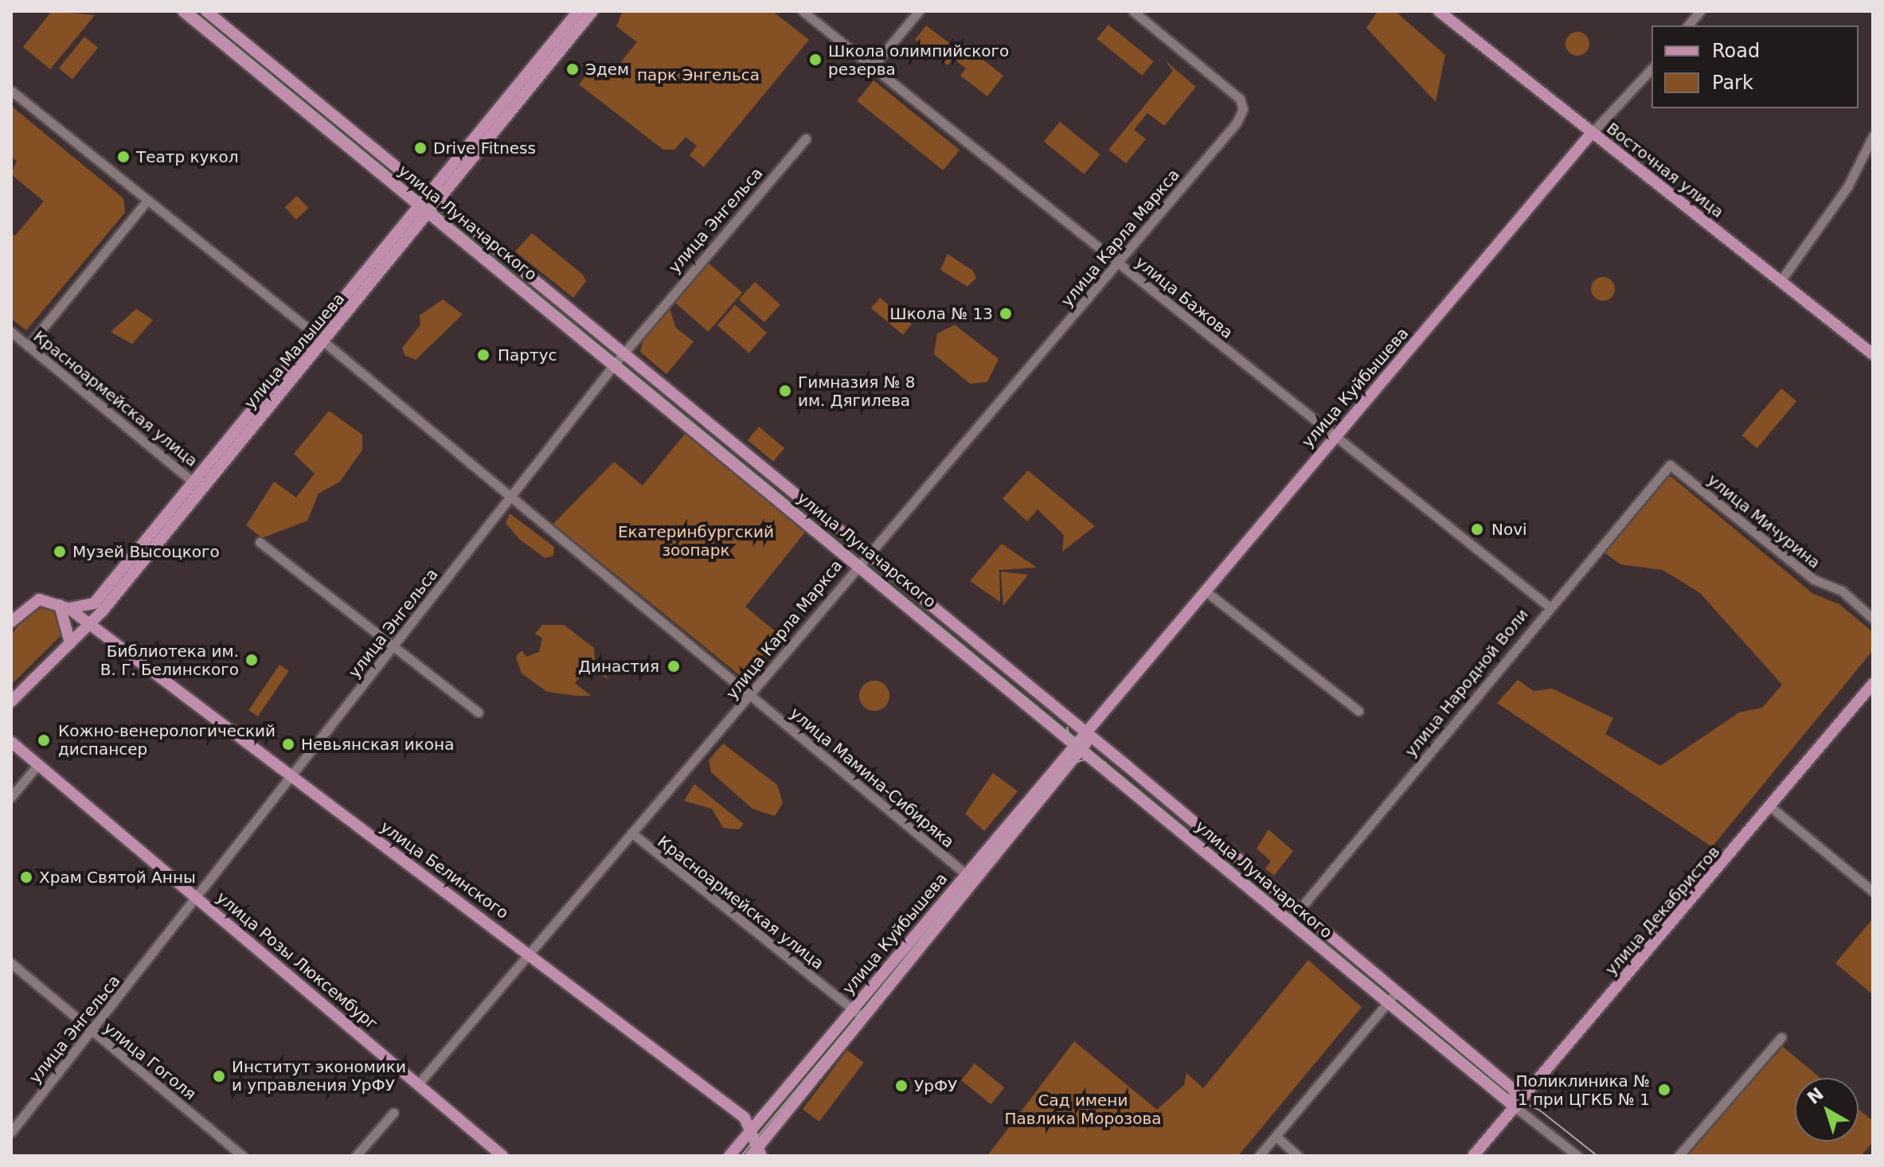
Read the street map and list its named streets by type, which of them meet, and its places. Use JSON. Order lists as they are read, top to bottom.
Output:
{
  "streets": {
    "main road": [
      "Восточная улица",
      "улица Луначарского",
      "улица Малышева",
      "улица Куйбышева",
      "улица Белинского",
      "улица Декабристов",
      "улица Розы Люксембург"
    ],
    "street": [
      "улица Энгельса",
      "улица Карла Маркса",
      "улица Бажова",
      "Красноармейская улица",
      "улица Мичурина",
      "улица Народной Воли",
      "улица Мамина-Сибиряка",
      "улица Гоголя"
    ]
  },
  "crossings": [
    ["Восточная улица", "улица Куйбышева"],
    ["улица Энгельса", "улица Луначарского"],
    ["улица Энгельса", "улица Мамина-Сибиряка"],
    ["улица Энгельса", "улица Белинского"],
    ["улица Энгельса", "улица Розы Люксембург"],
    ["улица Энгельса", "улица Гоголя"],
    ["улица Луначарского", "улица Карла Маркса"],
    ["улица Луначарского", "улица Малышева"],
    ["улица Луначарского", "улица Куйбышева"],
    ["улица Луначарского", "улица Народной Воли"],
    ["улица Луначарского", "улица Декабристов"],
    ["улица Карла Маркса", "улица Бажова"],
    ["улица Карла Маркса", "Красноармейская улица"],
    ["улица Карла Маркса", "улица Мамина-Сибиряка"],
    ["улица Карла Маркса", "улица Белинского"],
    ["улица Карла Маркса", "улица Розы Люксембург"],
    ["улица Бажова", "улица Куйбышева"],
    ["улица Бажова", "улица Народной Воли"],
    ["улица Малышева", "Красноармейская улица"],
    ["улица Малышева", "улица Мамина-Сибиряка"],
    ["улица Малышева", "улица Белинского"],
    ["улица Куйбышева", "Красноармейская улица"],
    ["улица Куйбышева", "улица Мамина-Сибиряка"],
    ["улица Куйбышева", "улица Белинского"],
    ["улица Мичурина", "улица Народной Воли"]
  ],
  "parks": ["парк Энгельса", "Екатеринбургский зоопарк", "Сад имени Павлика Морозова"],
  "places": [
    "Школа олимпийского резерва",
    "Эдем",
    "Drive Fitness",
    "Театр кукол",
    "Школа № 13",
    "Партус",
    "Гимназия № 8 им. Дягилева",
    "Novi",
    "Музей Высоцкого",
    "Библиотека им. В. Г. Белинского",
    "Династия",
    "Кожно-венерологический диспансер",
    "Невьянская икона",
    "Храм Святой Анны",
    "Институт экономики и управления УрФУ",
    "УрФУ",
    "Поликлиника № 1 при ЦГКБ № 1"
  ],
  "legend": ["Road", "Park"],
  "north": "top left"
}
